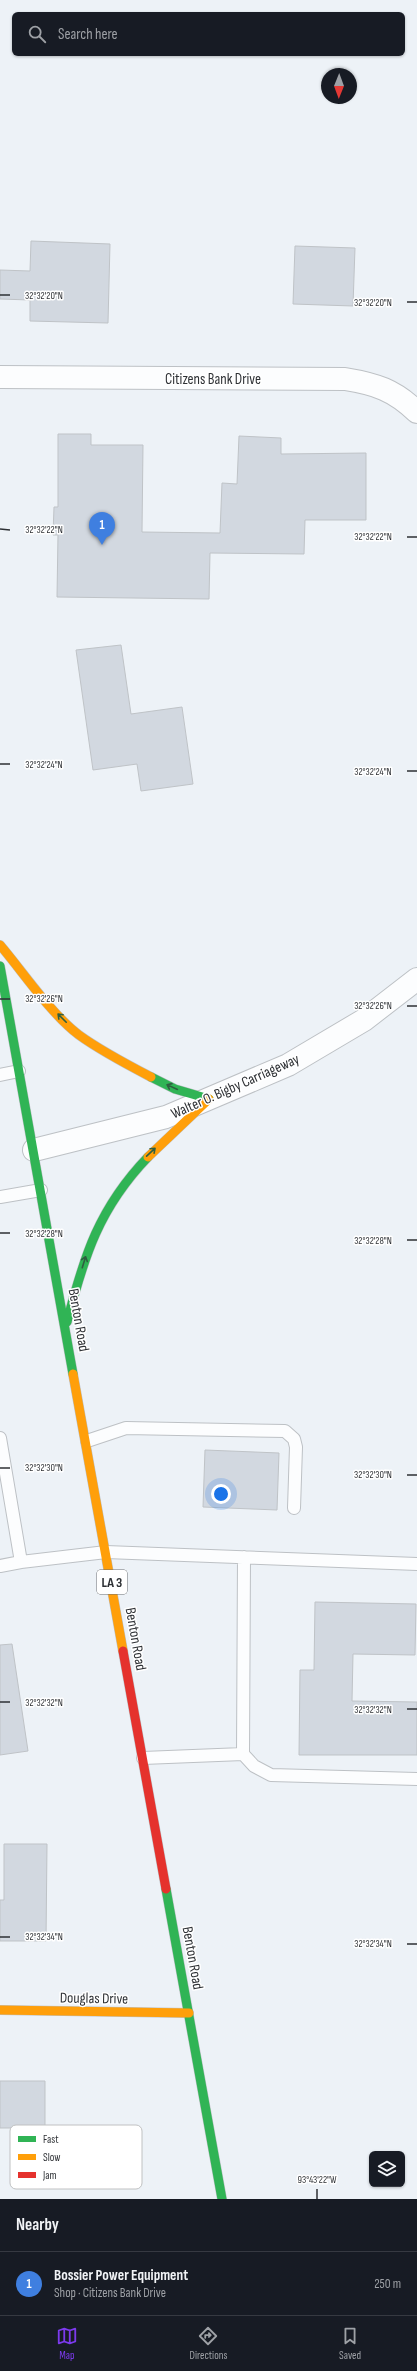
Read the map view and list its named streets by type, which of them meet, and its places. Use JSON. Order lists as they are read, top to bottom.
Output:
{
  "streets": {
    "main road": ["Benton Road", "LA 3", "Douglas Drive"],
    "street": ["Citizens Bank Drive", "Walter O. Bigby Carriageway"]
  },
  "crossings": [
    ["Walter O. Bigby Carriageway", "Benton Road"],
    ["Benton Road", "Douglas Drive"]
  ],
  "legend": ["Fast", "Slow", "Jam"],
  "north": "bottom",
  "page": {
    "search": "Search here",
    "pins": "1",
    "heading": "Nearby",
    "list": [
      {
        "mark": "1",
        "name": "Bossier Power Equipment",
        "note": "Shop · Citizens Bank Drive",
        "value": "250 m"
      }
    ],
    "nav": ["Map", "Directions", "Saved"]
  },
  "coordinates": [
    "32°32'20\"N",
    "32°32'22\"N",
    "32°32'24\"N",
    "32°32'26\"N",
    "32°32'28\"N",
    "32°32'30\"N",
    "32°32'32\"N",
    "32°32'34\"N",
    "93°43'22\"W"
  ]
}
